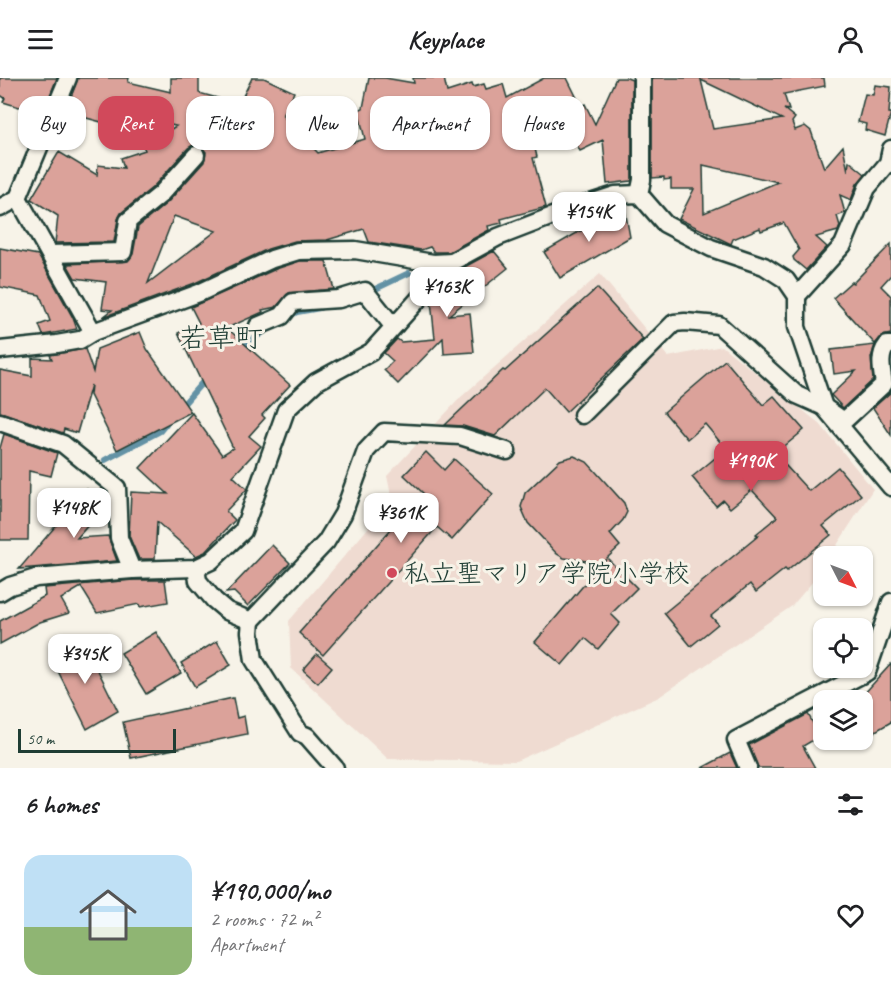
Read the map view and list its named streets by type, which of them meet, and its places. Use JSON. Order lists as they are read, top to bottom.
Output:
{
  "districts": ["若草町"],
  "places": ["私立聖マリア学院小学校"],
  "scale_bar": "50 m",
  "north": "bottom right",
  "page": {
    "header": "Keyplace",
    "chip": [
      "Buy",
      "Rent",
      "Filters",
      "New",
      "Apartment",
      "House"
    ],
    "price": [
      "¥154K",
      "¥163K",
      "¥190K",
      "¥148K",
      "¥361K",
      "¥345K"
    ],
    "scale": "50 m",
    "heading": "6 homes",
    "list": [
      {
        "name": "¥190,000/mo",
        "note": "2 rooms · 72 m² · Apartment"
      }
    ]
  }
}
